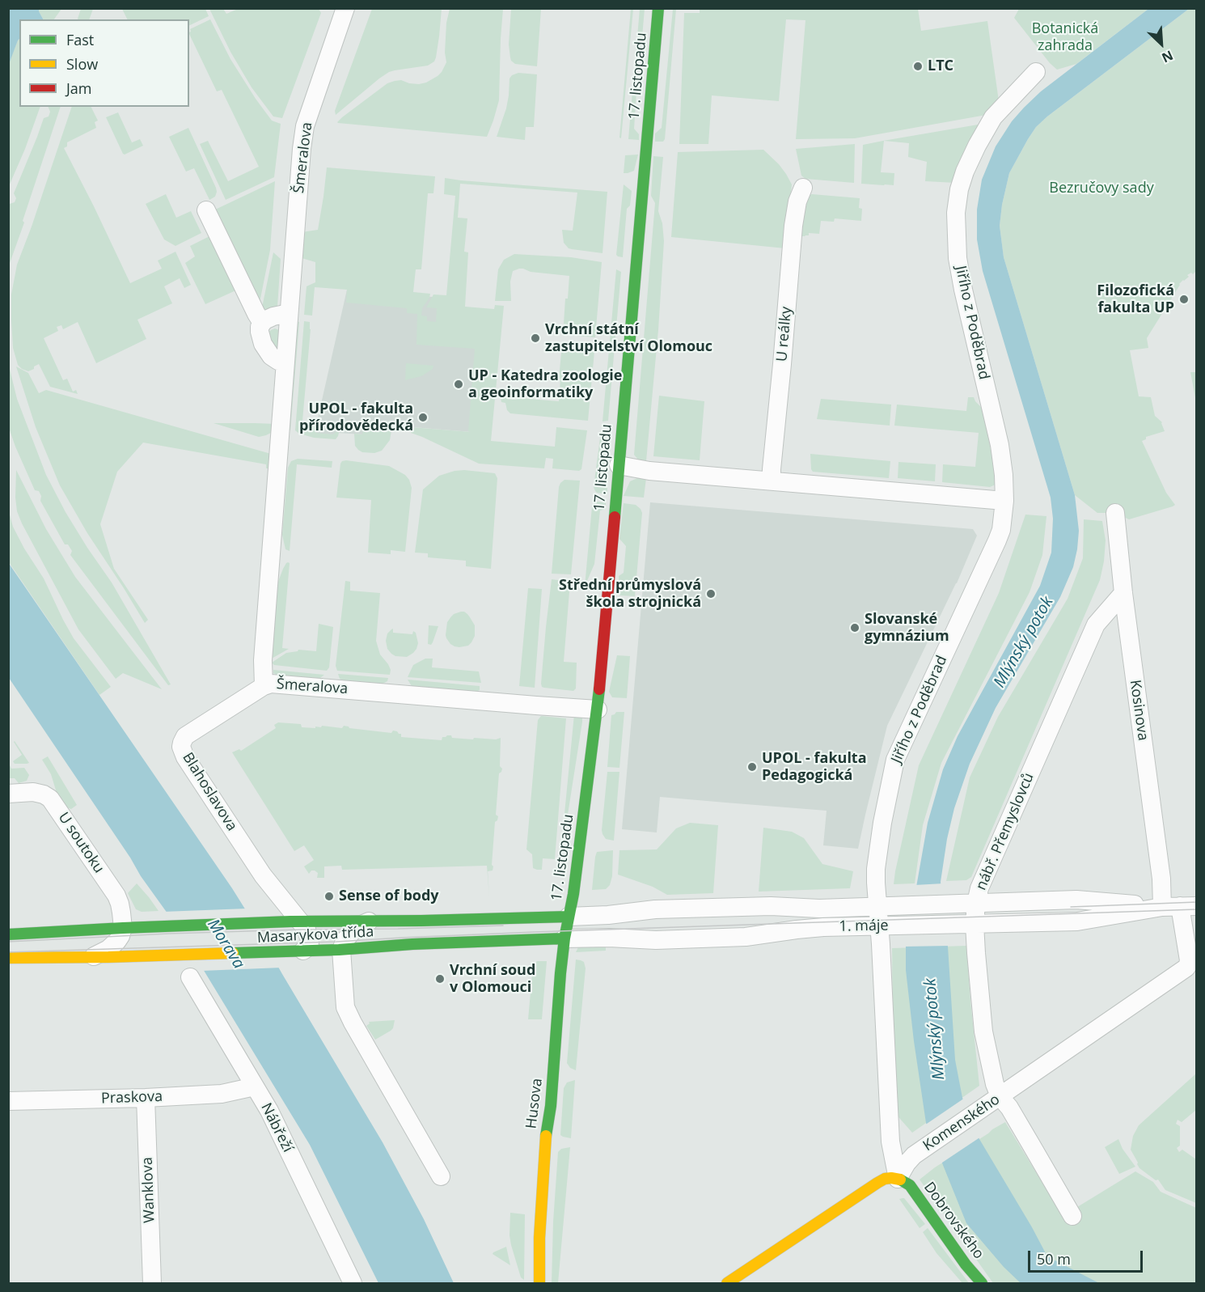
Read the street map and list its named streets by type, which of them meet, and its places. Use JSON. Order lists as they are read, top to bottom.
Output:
{
  "streets": {
    "street": [
      "17. listopadu",
      "Šmeralova",
      "Jiřího z Poděbrad",
      "U reálky",
      "Kosinova",
      "Blahoslavova",
      "nábř. Přemyslovců",
      "U soutoku",
      "1. máje",
      "Masarykova třída",
      "Praskova",
      "Husova",
      "Komenského",
      "Nábřeží",
      "Wanklova",
      "Dobrovského"
    ]
  },
  "crossings": [
    ["17. listopadu", "Šmeralova"],
    ["17. listopadu", "1. máje"],
    ["17. listopadu", "Masarykova třída"],
    ["17. listopadu", "Husova"],
    ["Šmeralova", "Blahoslavova"],
    ["Jiřího z Poděbrad", "1. máje"],
    ["Jiřího z Poděbrad", "Komenského"],
    ["Jiřího z Poděbrad", "Dobrovského"],
    ["Kosinova", "nábř. Přemyslovců"],
    ["Kosinova", "1. máje"],
    ["Kosinova", "Komenského"],
    ["nábř. Přemyslovců", "1. máje"],
    ["nábř. Přemyslovců", "Komenského"],
    ["1. máje", "Masarykova třída"],
    ["1. máje", "Husova"],
    ["Masarykova třída", "Husova"],
    ["Praskova", "Nábřeží"],
    ["Praskova", "Wanklova"],
    ["Komenského", "Dobrovského"]
  ],
  "water": ["Mlýnský potok", "Morava"],
  "parks": ["Botanická zahrada", "Bezručovy sady"],
  "places": [
    "LTC",
    "Filozofická fakulta UP",
    "Vrchní státní zastupitelství Olomouc",
    "UP - Katedra zoologie a geoinformatiky",
    "UPOL - fakulta přírodovědecká",
    "Střední průmyslová škola strojnická",
    "Slovanské gymnázium",
    "UPOL - fakulta Pedagogická",
    "Sense of body",
    "Vrchní soud v Olomouci"
  ],
  "legend": ["Fast", "Slow", "Jam"],
  "scale_bar": "50 m",
  "north": "bottom right"
}
